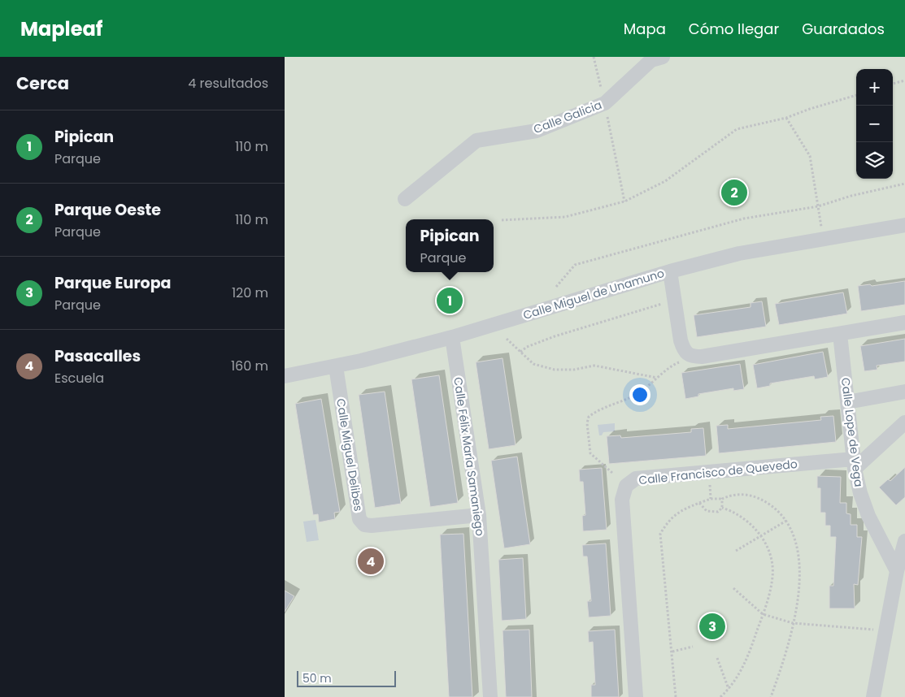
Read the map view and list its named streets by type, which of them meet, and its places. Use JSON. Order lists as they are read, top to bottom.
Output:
{
  "streets": {
    "street": [
      "Calle Galicia",
      "Calle Miguel de Unamuno",
      "Calle Lope de Vega",
      "Calle Miguel Delibes",
      "Calle Félix María Samaniego",
      "Calle Francisco de Quevedo"
    ]
  },
  "crossings": [
    ["Calle Miguel de Unamuno", "Calle Miguel Delibes"],
    ["Calle Miguel de Unamuno", "Calle Félix María Samaniego"],
    ["Calle Lope de Vega", "Calle Francisco de Quevedo"],
    ["Calle Miguel Delibes", "Calle Félix María Samaniego"]
  ],
  "scale_bar": "50 m",
  "page": {
    "header": "Mapleaf",
    "nav": ["Mapa", "Cómo llegar", "Guardados"],
    "heading": ["Cerca", "4 resultados"],
    "map_buttons": ["+", "−"],
    "list": [
      {
        "mark": "1",
        "name": "Pipican",
        "note": "Parque",
        "value": "110 m"
      },
      {
        "mark": "2",
        "name": "Parque Oeste",
        "note": "Parque",
        "value": "110 m"
      },
      {
        "mark": "3",
        "name": "Parque Europa",
        "note": "Parque",
        "value": "120 m"
      },
      {
        "mark": "4",
        "name": "Pasacalles",
        "note": "Escuela",
        "value": "160 m"
      }
    ],
    "pins": [
      "2",
      "1",
      "4",
      "3"
    ],
    "popup": ["Pipican", "Parque"],
    "scale": "50 m"
  }
}
